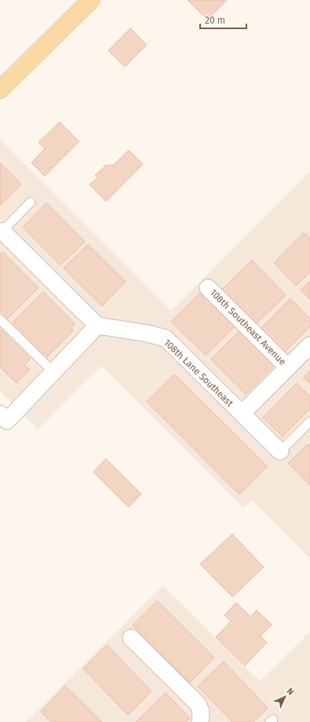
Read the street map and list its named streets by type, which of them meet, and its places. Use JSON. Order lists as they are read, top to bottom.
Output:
{
  "streets": {
    "street": ["108th Southeast Avenue", "108th Lane Southeast"]
  },
  "crossings": [
    ["108th Southeast Avenue", "108th Lane Southeast"]
  ],
  "scale_bar": "20 m",
  "north": "top right"
}
